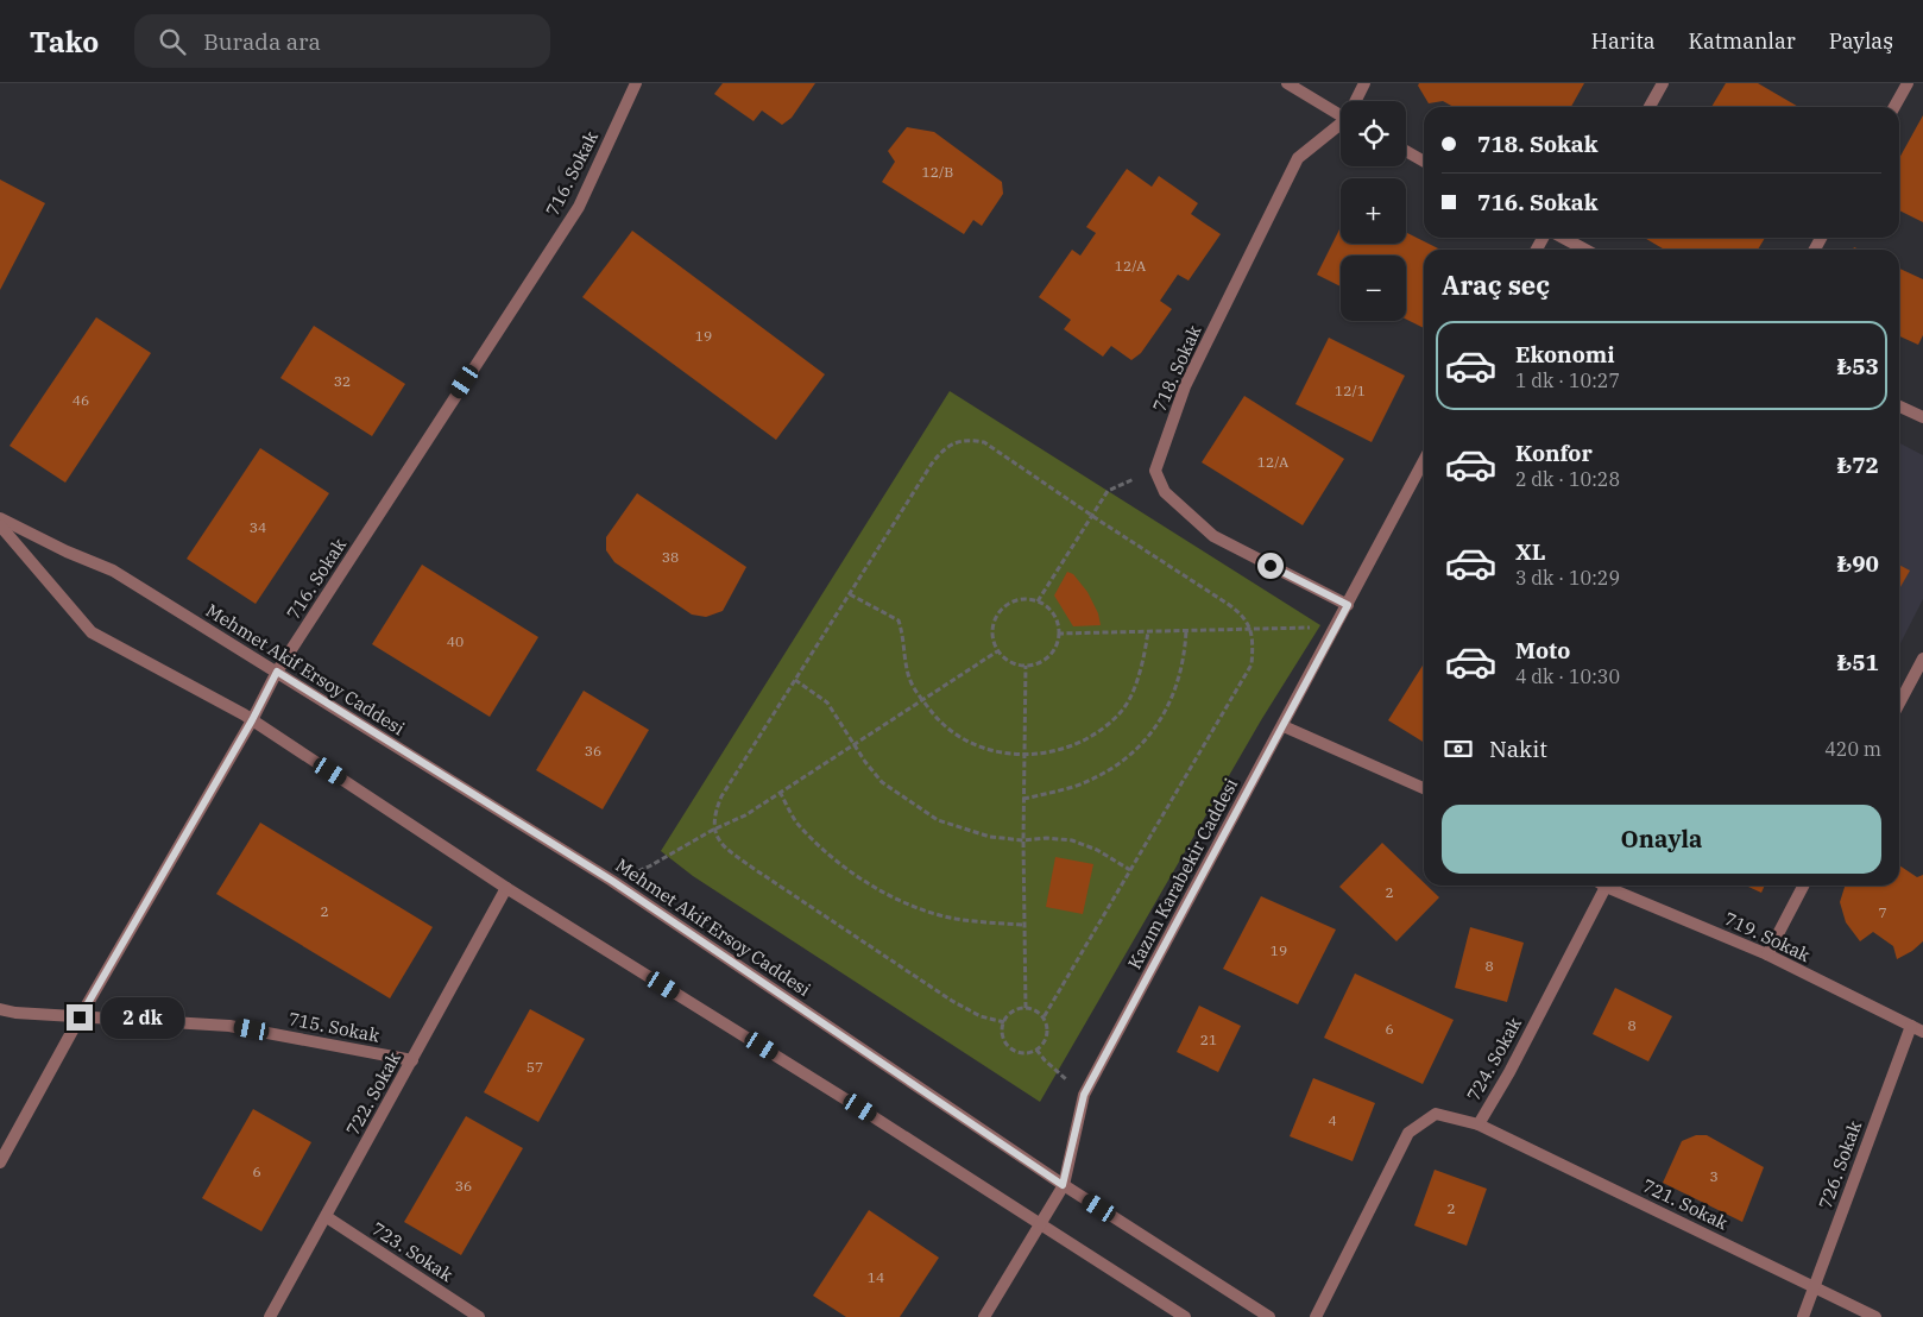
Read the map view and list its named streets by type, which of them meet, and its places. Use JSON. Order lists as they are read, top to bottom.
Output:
{
  "streets": {
    "street": [
      "716. Sokak",
      "718. Sokak",
      "Mehmet Akif Ersoy Caddesi",
      "Kazım Karabekir Caddesi",
      "719. Sokak",
      "715. Sokak",
      "724. Sokak",
      "722. Sokak",
      "726. Sokak",
      "721. Sokak",
      "723. Sokak"
    ]
  },
  "crossings": [
    ["716. Sokak", "Mehmet Akif Ersoy Caddesi"],
    ["716. Sokak", "715. Sokak"],
    ["Mehmet Akif Ersoy Caddesi", "Kazım Karabekir Caddesi"],
    ["719. Sokak", "726. Sokak"],
    ["715. Sokak", "722. Sokak"],
    ["724. Sokak", "721. Sokak"],
    ["722. Sokak", "723. Sokak"],
    ["726. Sokak", "721. Sokak"]
  ],
  "house_numbers": [
    "12/B",
    "12/A",
    "19",
    "32",
    "12/1",
    "46",
    "12/A",
    "34",
    "38",
    "40",
    "36",
    "2",
    "2",
    "7",
    "19",
    "8",
    "8",
    "6",
    "21",
    "57",
    "4",
    "6",
    "3",
    "36",
    "2",
    "14"
  ],
  "page": {
    "header": "Tako",
    "search": "Burada ara",
    "nav": ["Harita", "Katmanlar", "Paylaş"],
    "map_buttons": ["+", "−"],
    "banner": ["718. Sokak", "716. Sokak"],
    "heading": "Araç seç",
    "list": [
      {
        "name": "Ekonomi",
        "note": "1 dk · 10:27",
        "value": "₺53"
      },
      {
        "name": "Konfor",
        "note": "2 dk · 10:28",
        "value": "₺72"
      },
      {
        "name": "XL",
        "note": "3 dk · 10:29",
        "value": "₺90"
      },
      {
        "name": "Moto",
        "note": "4 dk · 10:30",
        "value": "₺51"
      }
    ],
    "pay": ["Nakit", "420 m"],
    "buttons": "Onayla",
    "bubble": "2 dk"
  }
}
